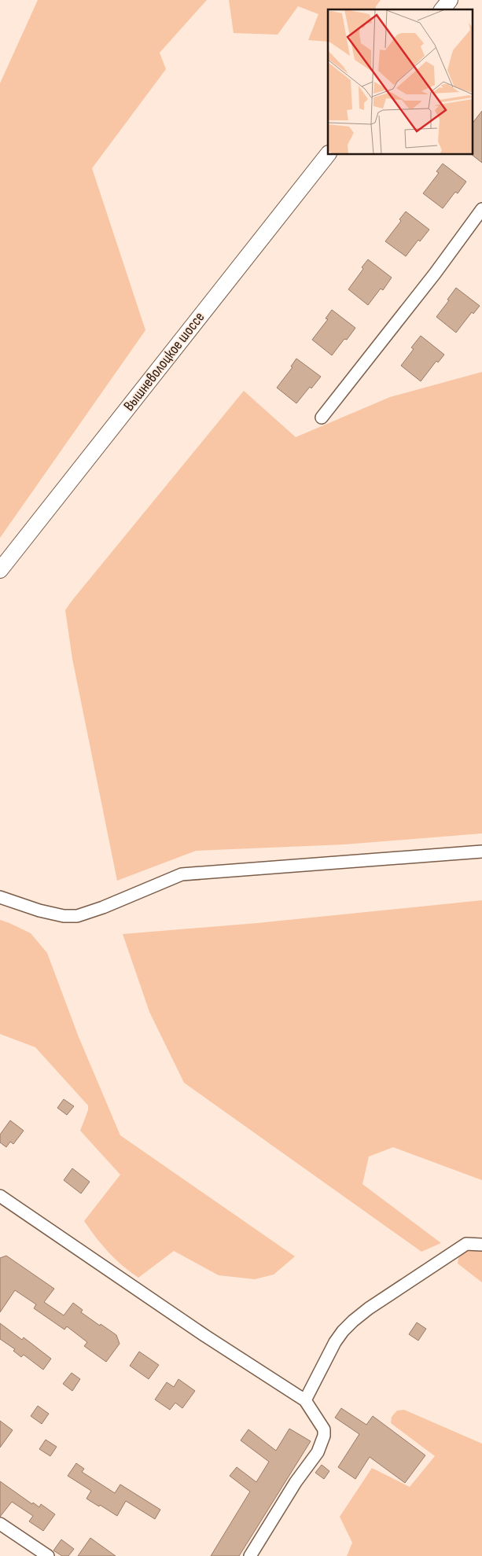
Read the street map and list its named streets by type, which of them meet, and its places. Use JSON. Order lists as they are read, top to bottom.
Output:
{
  "streets": {
    "main road": ["Вышневолоцкое шоссе"]
  }
}
